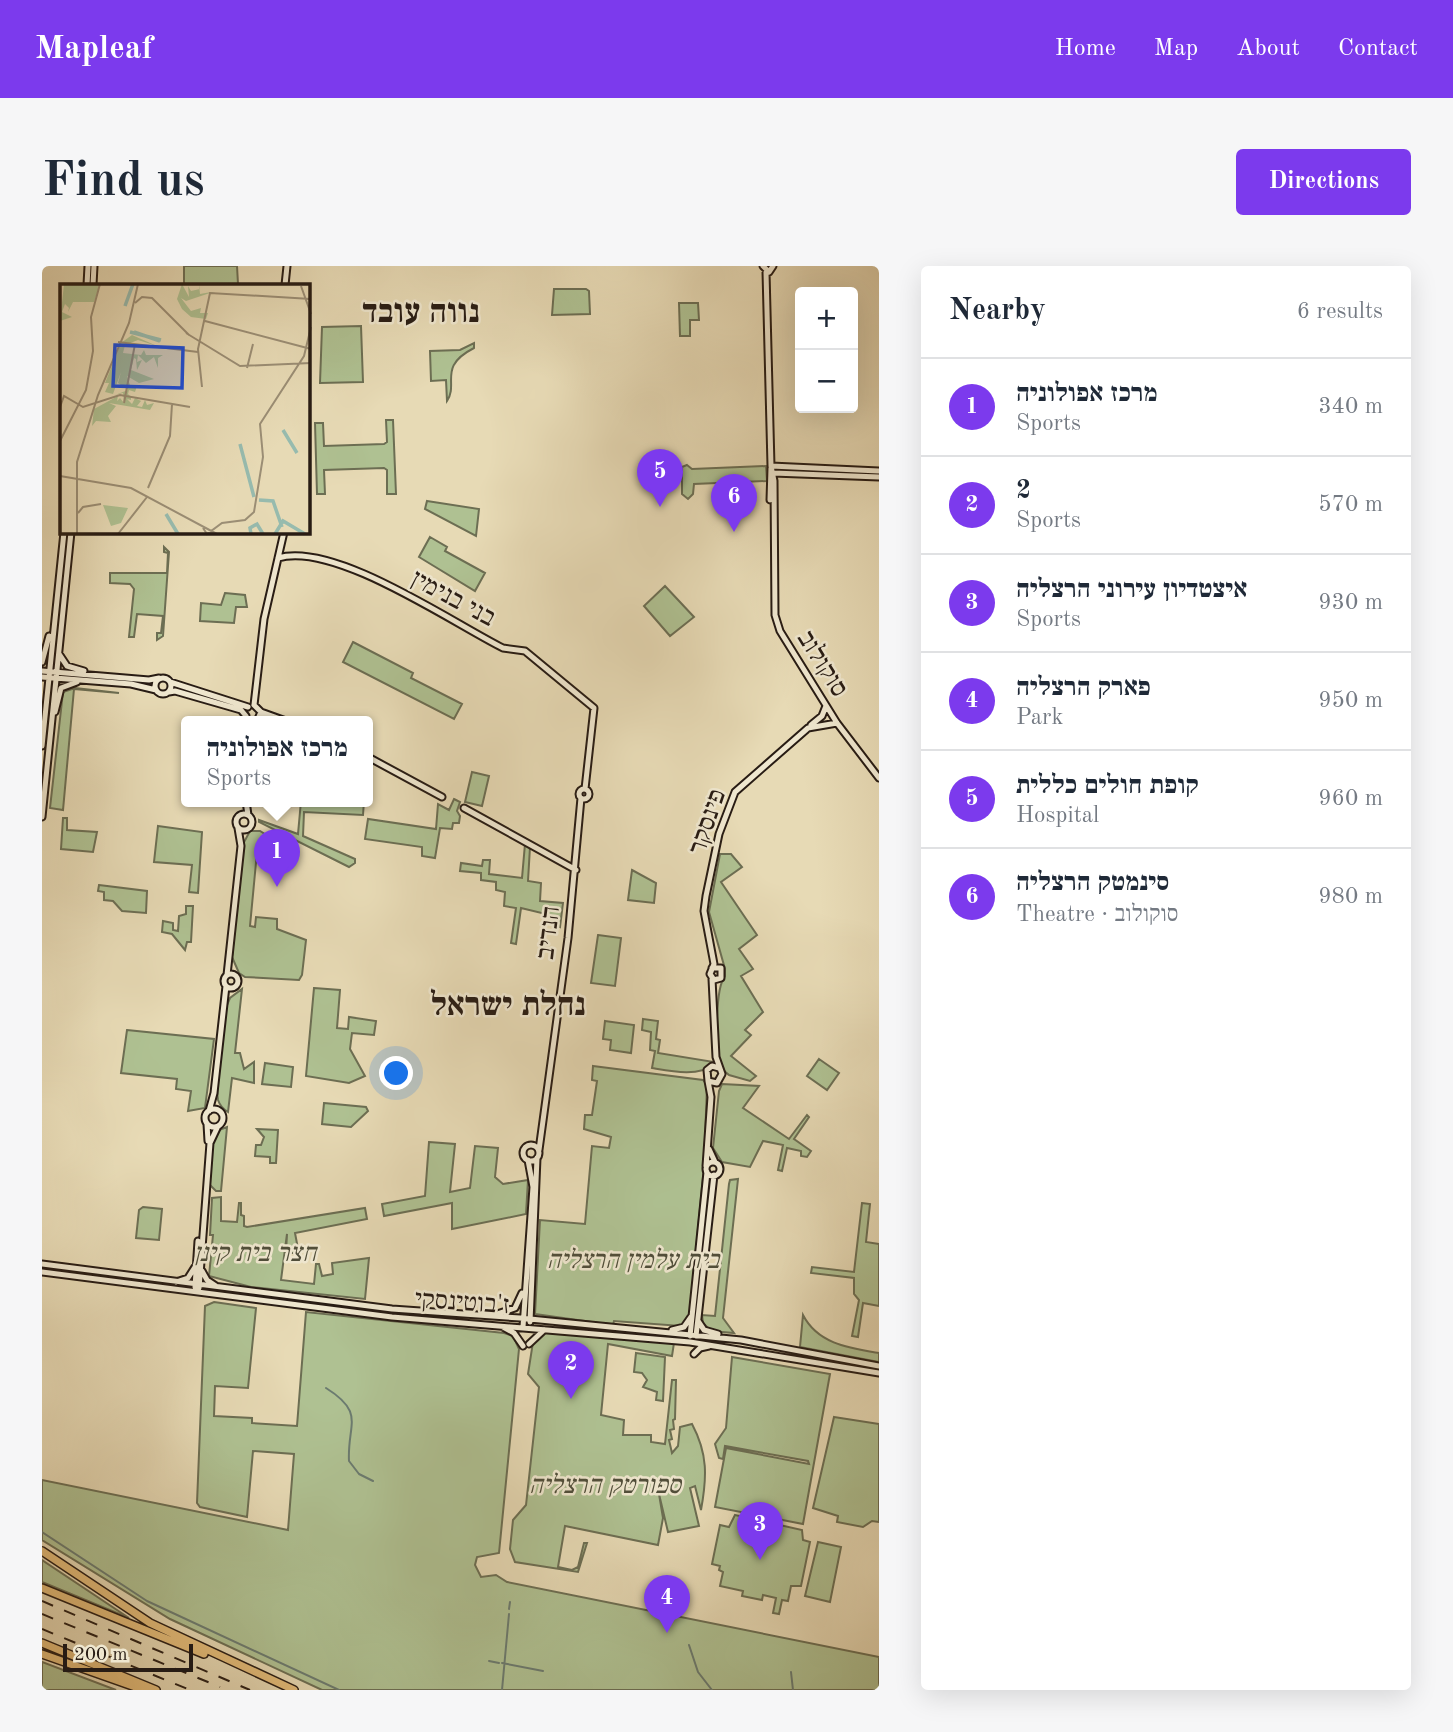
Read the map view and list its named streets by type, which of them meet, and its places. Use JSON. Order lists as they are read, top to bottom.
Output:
{
  "streets": {
    "street": [
      "בני בנימין",
      "סוקולוב",
      "פינסקר",
      "הנדיב",
      "ז'בוטינסקי"
    ]
  },
  "crossings": [
    ["בני בנימין", "הנדיב"],
    ["סוקולוב", "פינסקר"]
  ],
  "districts": ["נווה עובד", "נחלת ישראל"],
  "parks": ["חצר בית קינן", "בית עלמין הרצליה", "ספורטק הרצליה"],
  "scale_bar": "200 m",
  "page": {
    "header": "Mapleaf",
    "nav": [
      "Home",
      "Map",
      "About",
      "Contact"
    ],
    "buttons": "Directions",
    "title": "Find us",
    "heading": ["Nearby", "6 results"],
    "map_buttons": ["+", "−"],
    "list": [
      {
        "mark": "1",
        "name": "מרכז אפולוניה",
        "note": "Sports",
        "value": "340 m"
      },
      {
        "mark": "2",
        "name": "2",
        "note": "Sports",
        "value": "570 m"
      },
      {
        "mark": "3",
        "name": "איצטדיון עירוני הרצליה",
        "note": "Sports",
        "value": "930 m"
      },
      {
        "mark": "4",
        "name": "פארק הרצליה",
        "note": "Park",
        "value": "950 m"
      },
      {
        "mark": "5",
        "name": "קופת חולים כללית",
        "note": "Hospital",
        "value": "960 m"
      },
      {
        "mark": "6",
        "name": "סינמטק הרצליה",
        "note": "Theatre · סוקולוב",
        "value": "980 m"
      }
    ],
    "pins": [
      "5",
      "6",
      "1",
      "2",
      "3",
      "4"
    ],
    "popup": ["מרכז אפולוניה", "Sports"],
    "scale": "200 m"
  }
}
